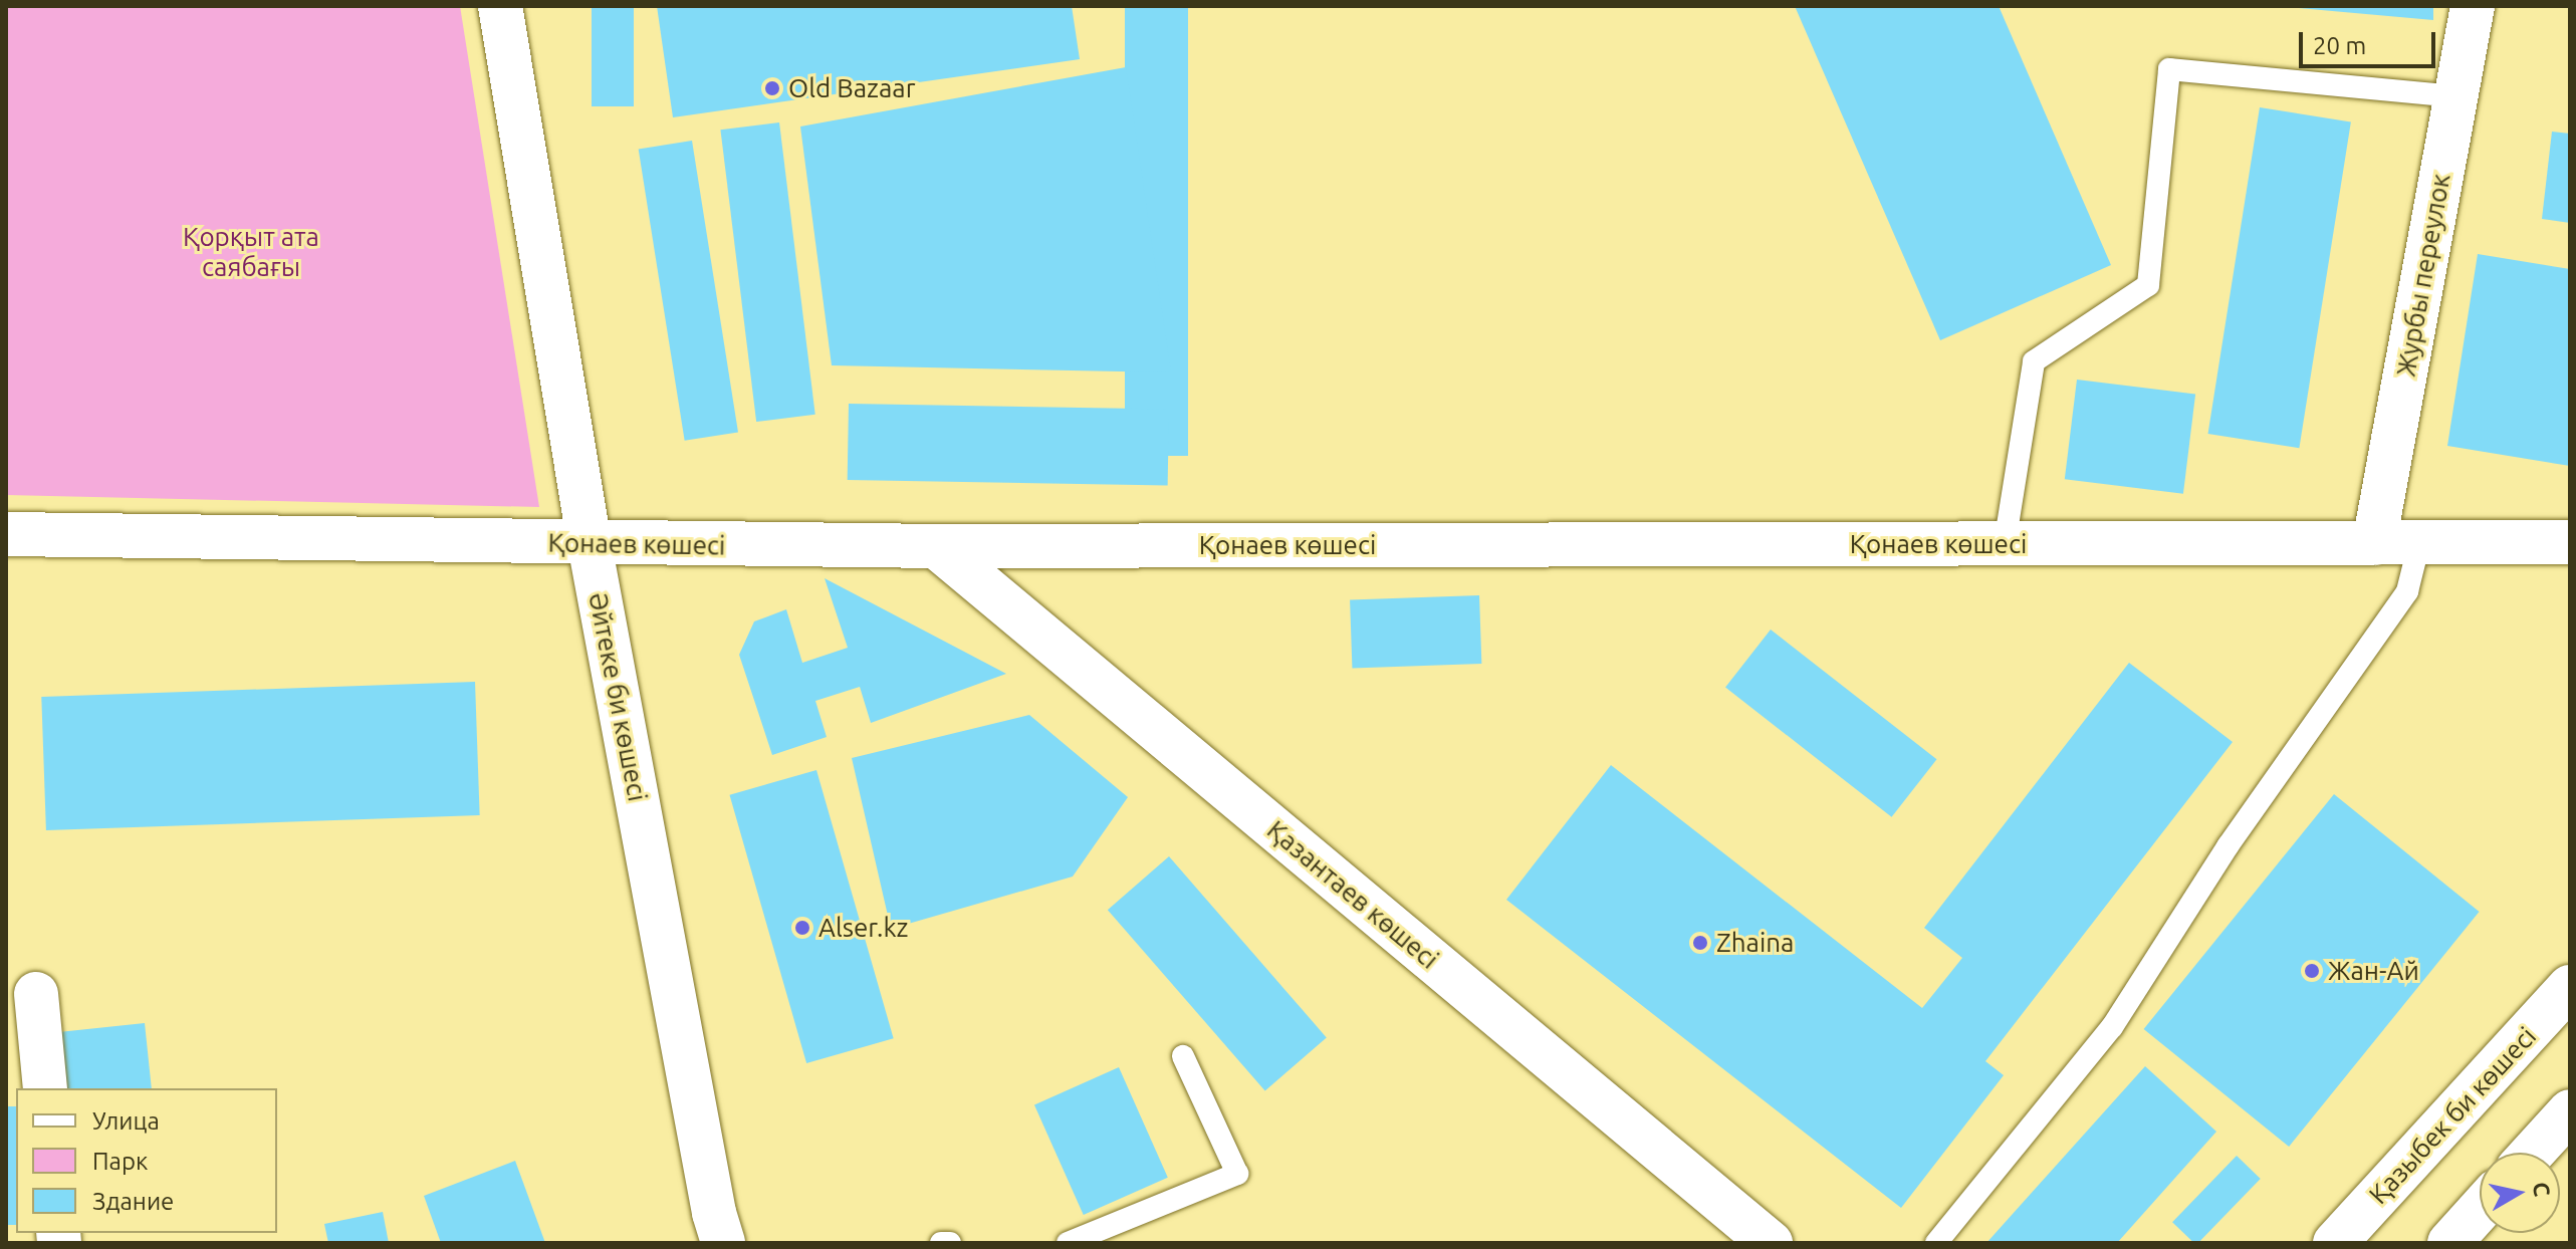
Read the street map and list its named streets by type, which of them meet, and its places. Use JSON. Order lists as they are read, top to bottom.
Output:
{
  "streets": {
    "street": [
      "Журбы переулок",
      "Қонаев көшесі",
      "Әйтеке би көшесі",
      "Қазантаев көшесі",
      "Қазыбек би көшесі"
    ]
  },
  "crossings": [
    ["Журбы переулок", "Қонаев көшесі"],
    ["Қонаев көшесі", "Әйтеке би көшесі"],
    ["Қонаев көшесі", "Қазантаев көшесі"]
  ],
  "parks": ["Қорқыт ата саябағы"],
  "places": [
    "Old Bazaar",
    "Alser.kz",
    "Zhaina",
    "Жан-Ай"
  ],
  "legend": ["Улица", "Парк", "Здание"],
  "scale_bar": "20 m",
  "north": "right"
}
